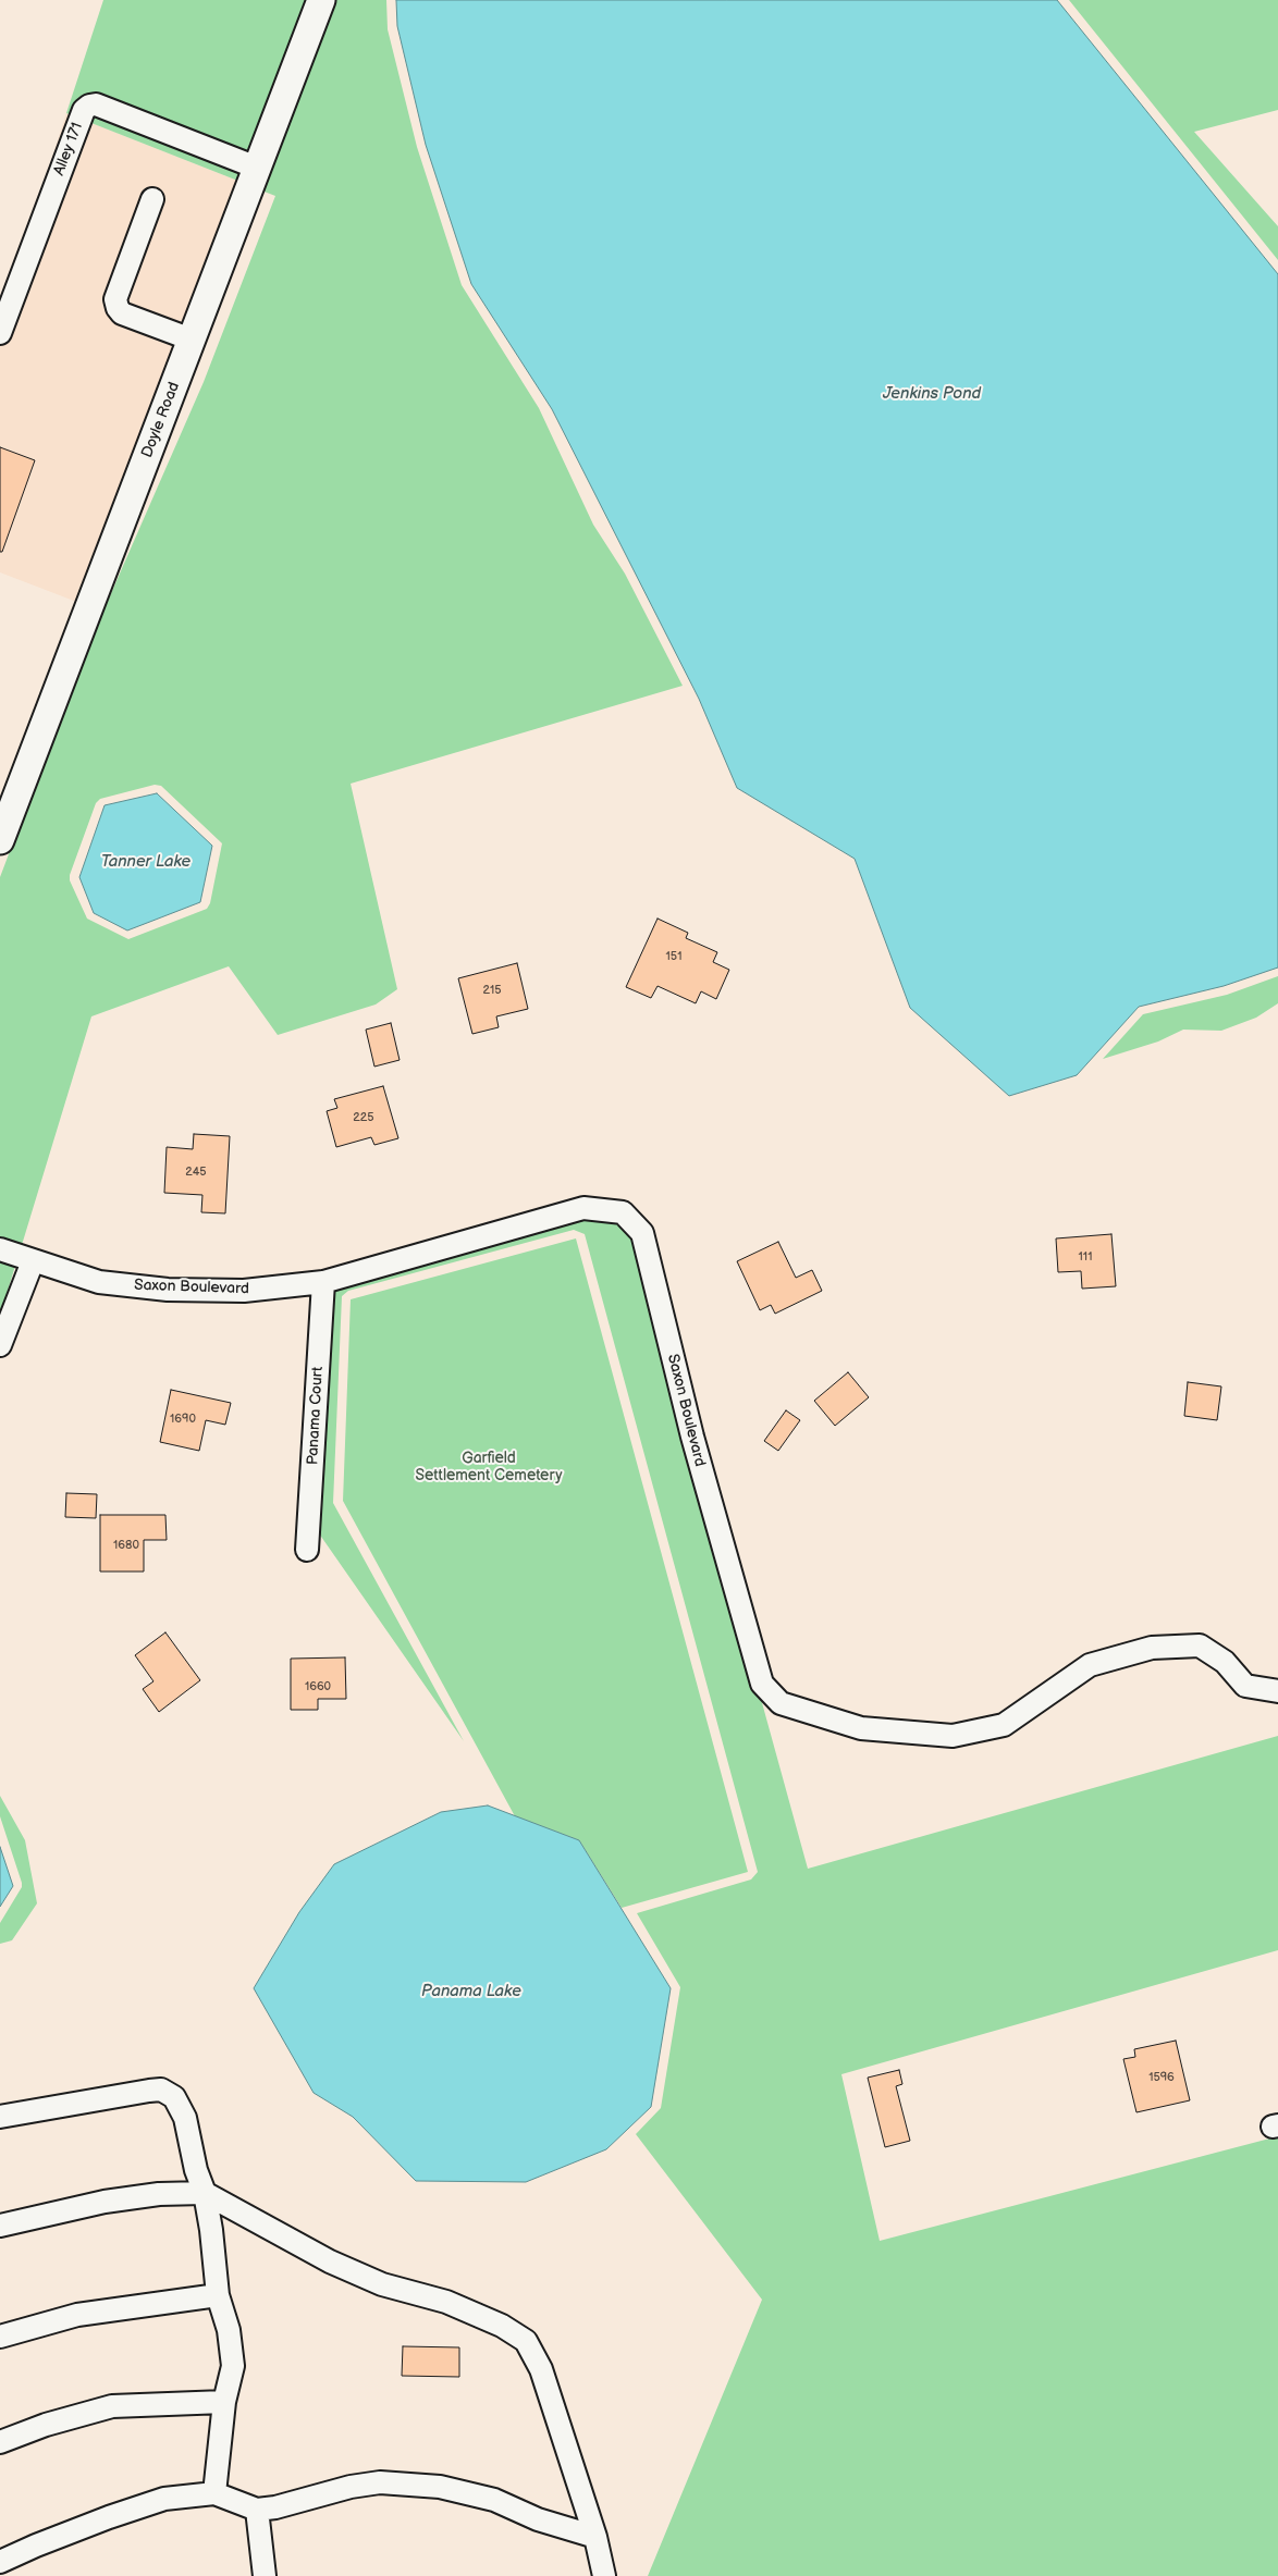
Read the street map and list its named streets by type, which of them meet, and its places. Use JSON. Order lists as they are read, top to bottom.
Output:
{
  "streets": {
    "main road": ["Doyle Road"],
    "street": ["Alley 171", "Saxon Boulevard", "Panama Court"]
  },
  "crossings": [
    ["Alley 171", "Doyle Road"],
    ["Saxon Boulevard", "Panama Court"]
  ],
  "water": ["Jenkins Pond", "Tanner Lake", "Panama Lake"],
  "parks": ["Garfield Settlement Cemetery"],
  "house_numbers": [
    "151",
    "215",
    "225",
    "245",
    "111",
    "1690",
    "1680",
    "1660",
    "1596"
  ]
}
